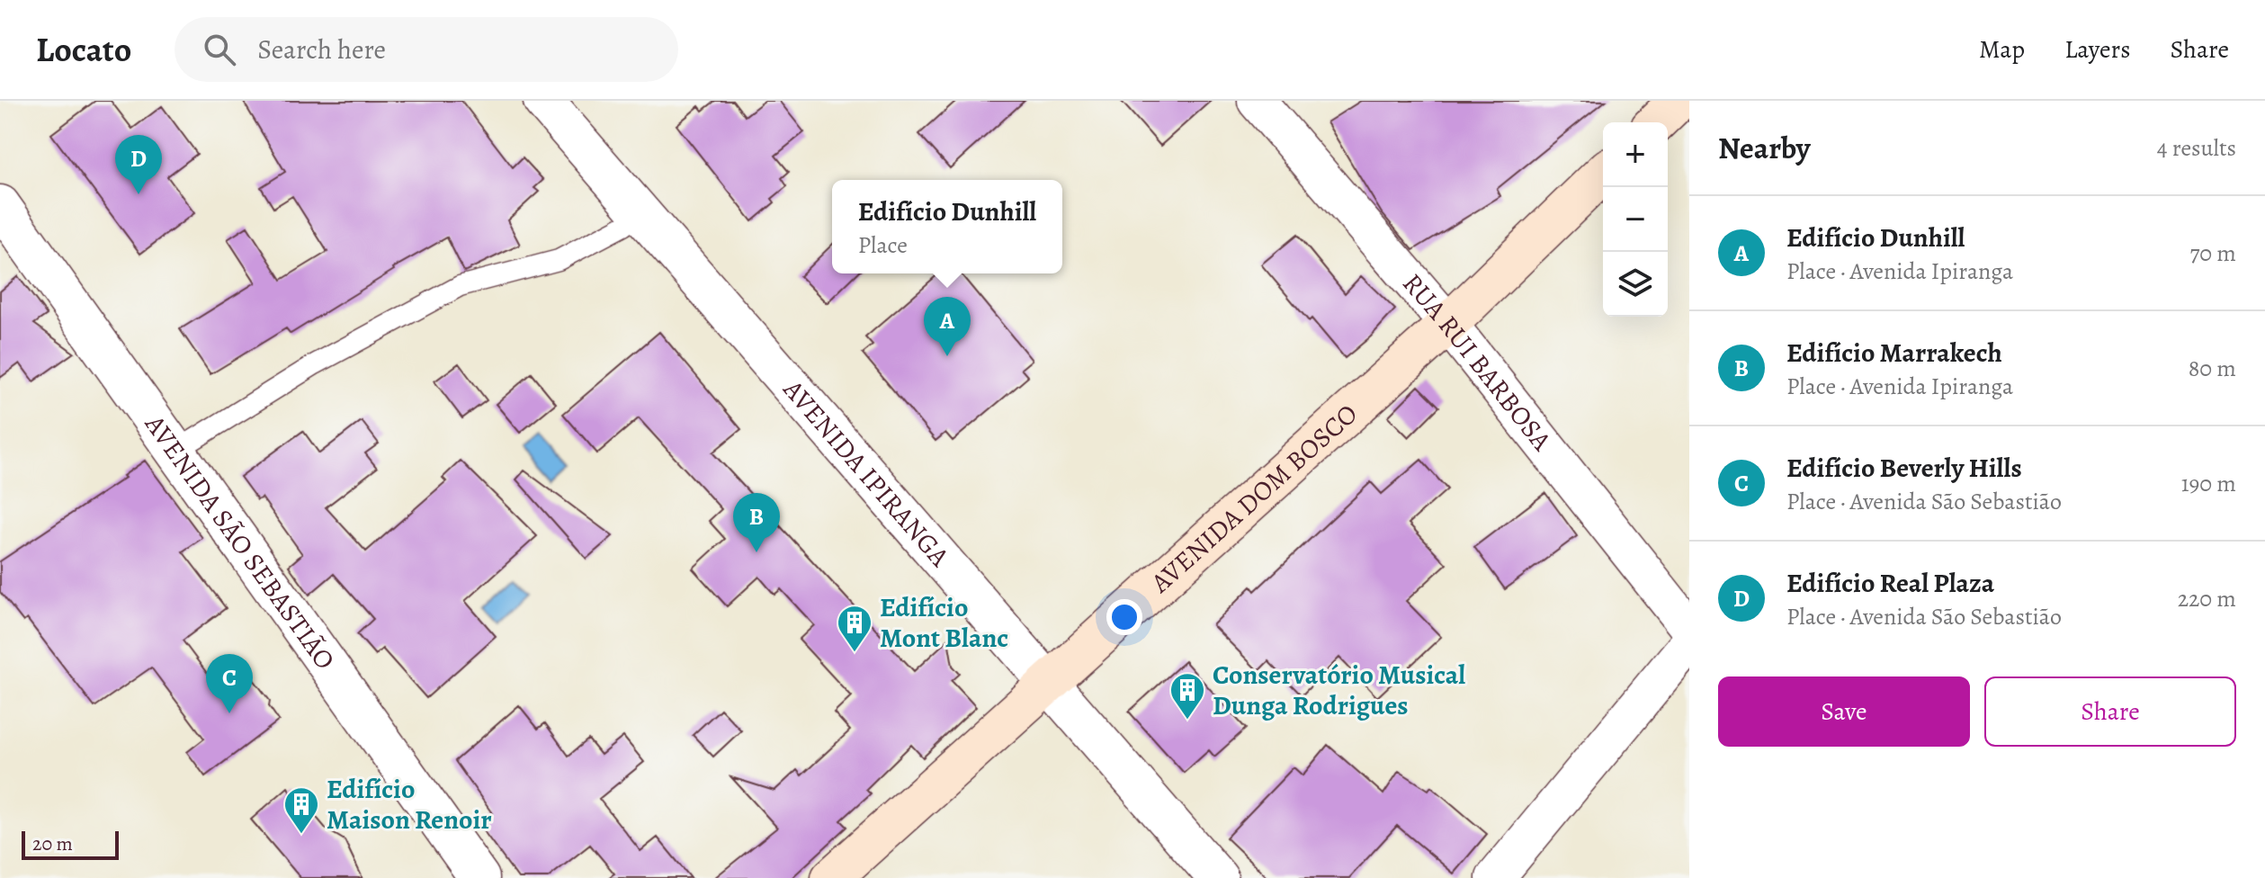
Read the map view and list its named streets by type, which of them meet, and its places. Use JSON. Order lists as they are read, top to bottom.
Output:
{
  "streets": {
    "main road": ["AVENIDA DOM BOSCO"],
    "street": ["RUA RUI BARBOSA", "AVENIDA IPIRANGA", "AVENIDA SÃO SEBASTIÃO"]
  },
  "crossings": [
    ["RUA RUI BARBOSA", "AVENIDA DOM BOSCO"],
    ["AVENIDA IPIRANGA", "AVENIDA DOM BOSCO"]
  ],
  "places": {
    "building": ["Edifício Mont Blanc", "Conservatório Musical Dunga Rodrigues", "Edifício Maison Renoir"]
  },
  "scale_bar": "20 m",
  "page": {
    "header": "Locato",
    "search": "Search here",
    "nav": ["Map", "Layers", "Share"],
    "heading": ["Nearby", "4 results"],
    "map_buttons": ["+", "−"],
    "pins": [
      "D",
      "A",
      "B",
      "C"
    ],
    "popup": ["Edifício Dunhill", "Place"],
    "list": [
      {
        "mark": "A",
        "name": "Edifício Dunhill",
        "note": "Place · Avenida Ipiranga",
        "value": "70 m"
      },
      {
        "mark": "B",
        "name": "Edifício Marrakech",
        "note": "Place · Avenida Ipiranga",
        "value": "80 m"
      },
      {
        "mark": "C",
        "name": "Edifício Beverly Hills",
        "note": "Place · Avenida São Sebastião",
        "value": "190 m"
      },
      {
        "mark": "D",
        "name": "Edifício Real Plaza",
        "note": "Place · Avenida São Sebastião",
        "value": "220 m"
      }
    ],
    "buttons": ["Save", "Share"],
    "scale": "20 m"
  }
}
